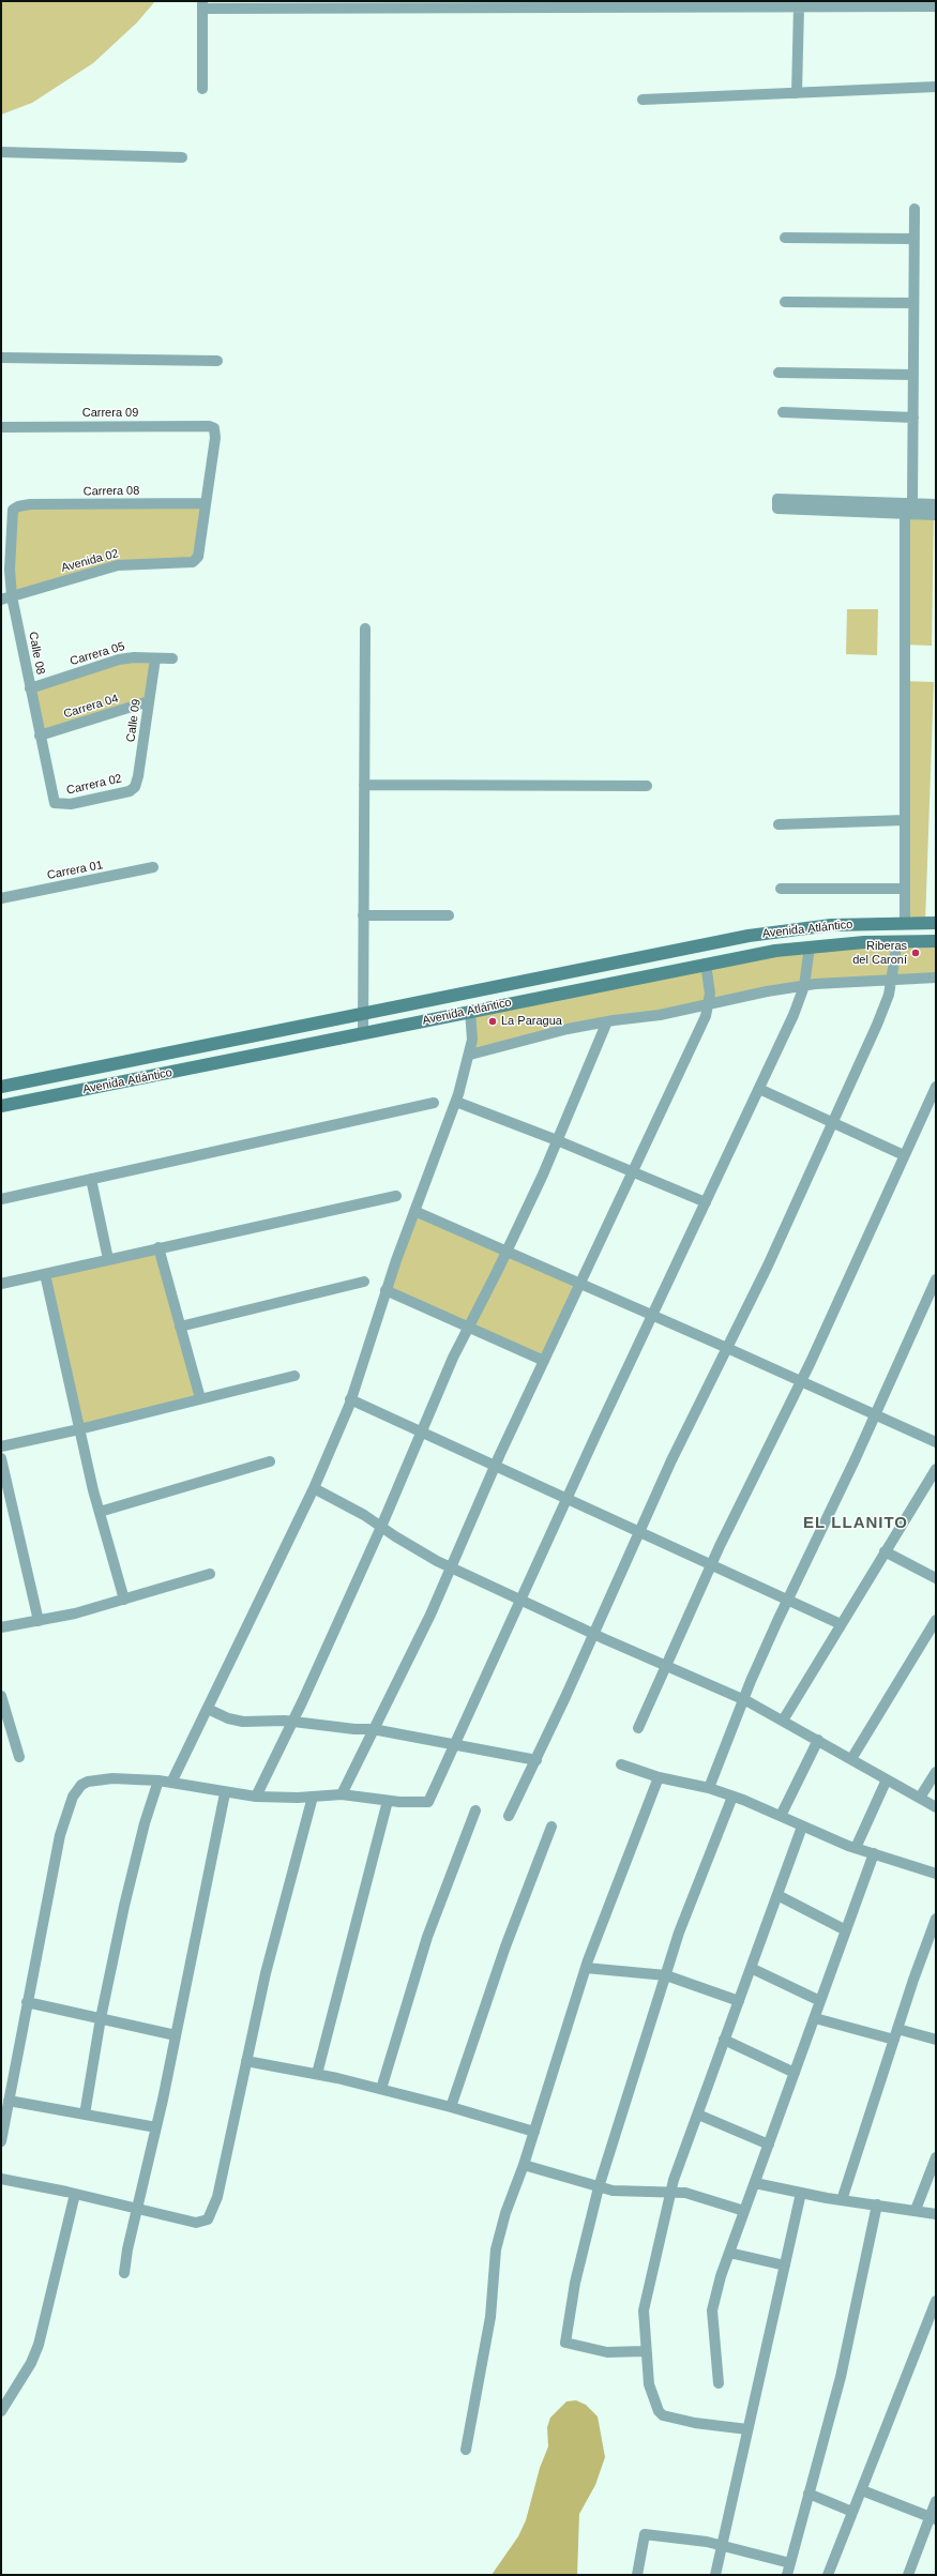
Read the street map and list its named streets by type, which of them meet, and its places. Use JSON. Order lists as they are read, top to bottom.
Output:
{
  "streets": {
    "street": [
      "Carrera 09",
      "Carrera 08",
      "Avenida 02",
      "Calle 08",
      "Carrera 05",
      "Carrera 04",
      "Calle 09",
      "Carrera 02",
      "Carrera 01",
      "Avenida Atlántico"
    ]
  },
  "crossings": [
    ["Carrera 09", "Carrera 08"],
    ["Carrera 09", "Avenida 02"],
    ["Carrera 08", "Avenida 02"],
    ["Carrera 08", "Calle 08"],
    ["Avenida 02", "Calle 08"],
    ["Calle 08", "Carrera 05"],
    ["Calle 08", "Carrera 04"],
    ["Calle 08", "Carrera 02"],
    ["Carrera 05", "Calle 09"],
    ["Carrera 04", "Calle 09"],
    ["Calle 09", "Carrera 02"]
  ],
  "districts": ["EL LLANITO"],
  "places": ["Riberas del Caroní", "La Paragua"]
}
